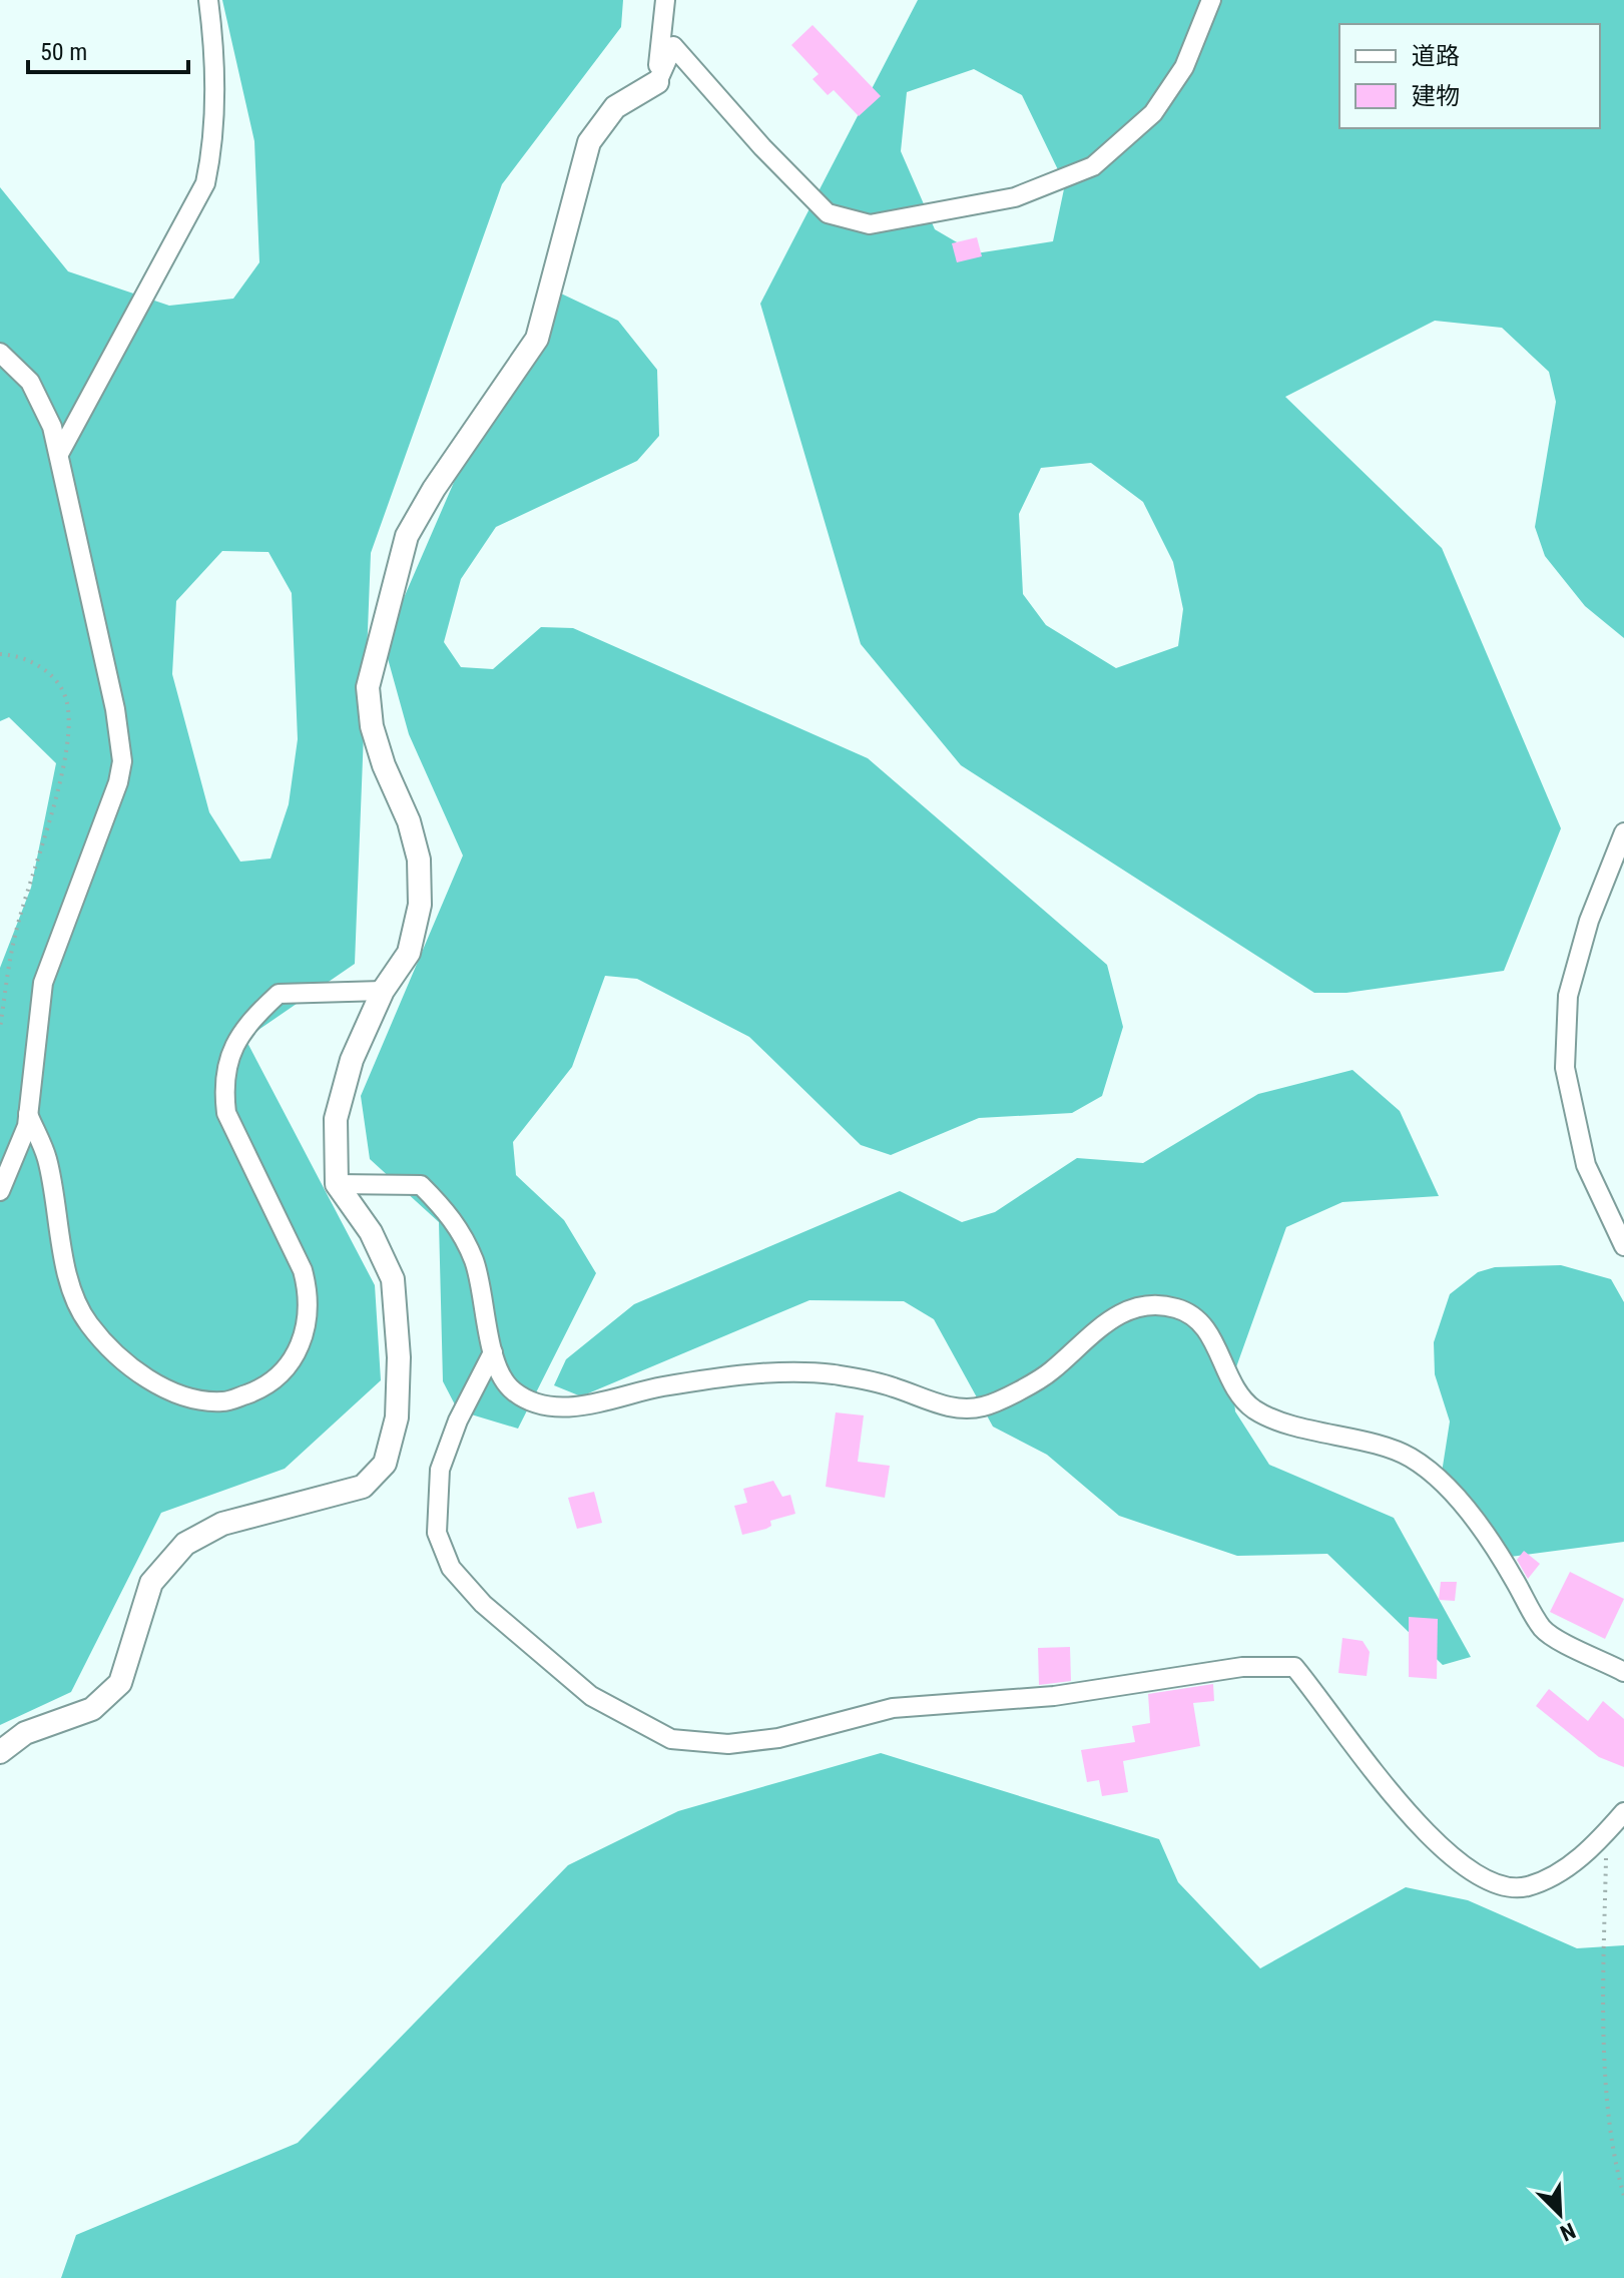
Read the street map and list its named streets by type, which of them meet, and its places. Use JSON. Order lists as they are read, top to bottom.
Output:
{
  "legend": ["道路", "建物"],
  "scale_bar": "50 m",
  "north": "bottom right"
}
